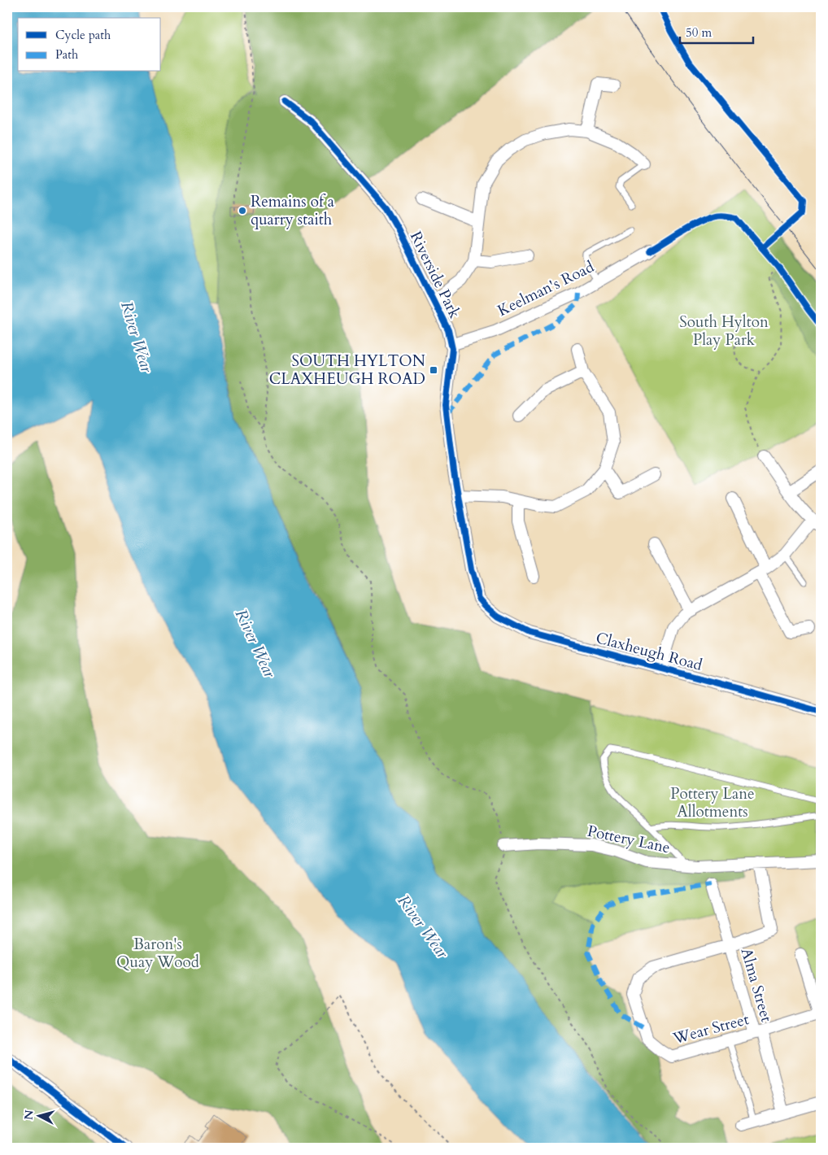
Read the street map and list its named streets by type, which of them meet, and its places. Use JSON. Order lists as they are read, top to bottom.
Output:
{
  "streets": {
    "street": [
      "Riverside Park",
      "Keelman's Road",
      "Claxheugh Road",
      "Pottery Lane",
      "Alma Street",
      "Wear Street"
    ]
  },
  "crossings": [
    ["Riverside Park", "Keelman's Road"],
    ["Riverside Park", "Claxheugh Road"],
    ["Pottery Lane", "Wear Street"],
    ["Alma Street", "Wear Street"]
  ],
  "water": ["River Wear"],
  "parks": ["South Hylton Play Park", "Pottery Lane Allotments", "Baron's Quay Wood"],
  "places": {
    "other": ["Remains of a quarry staith"],
    "transit": ["SOUTH HYLTON CLAXHEUGH ROAD"]
  },
  "legend": ["Cycle path", "Path"],
  "scale_bar": "50 m",
  "north": "left"
}
